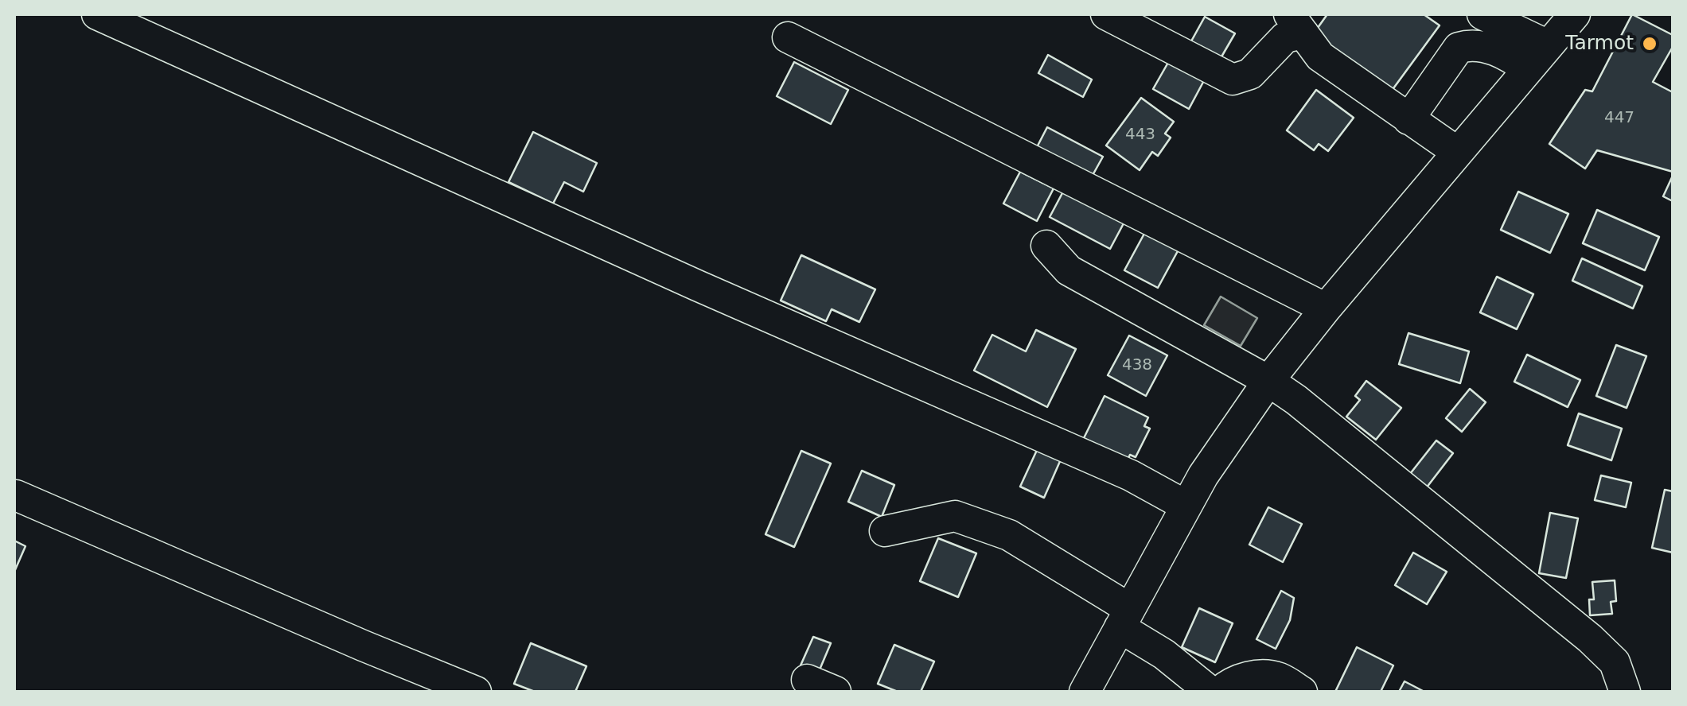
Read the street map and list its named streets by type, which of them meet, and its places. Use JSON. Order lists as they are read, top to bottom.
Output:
{
  "places": ["Tarmot"],
  "house_numbers": ["447", "443", "438"]
}
